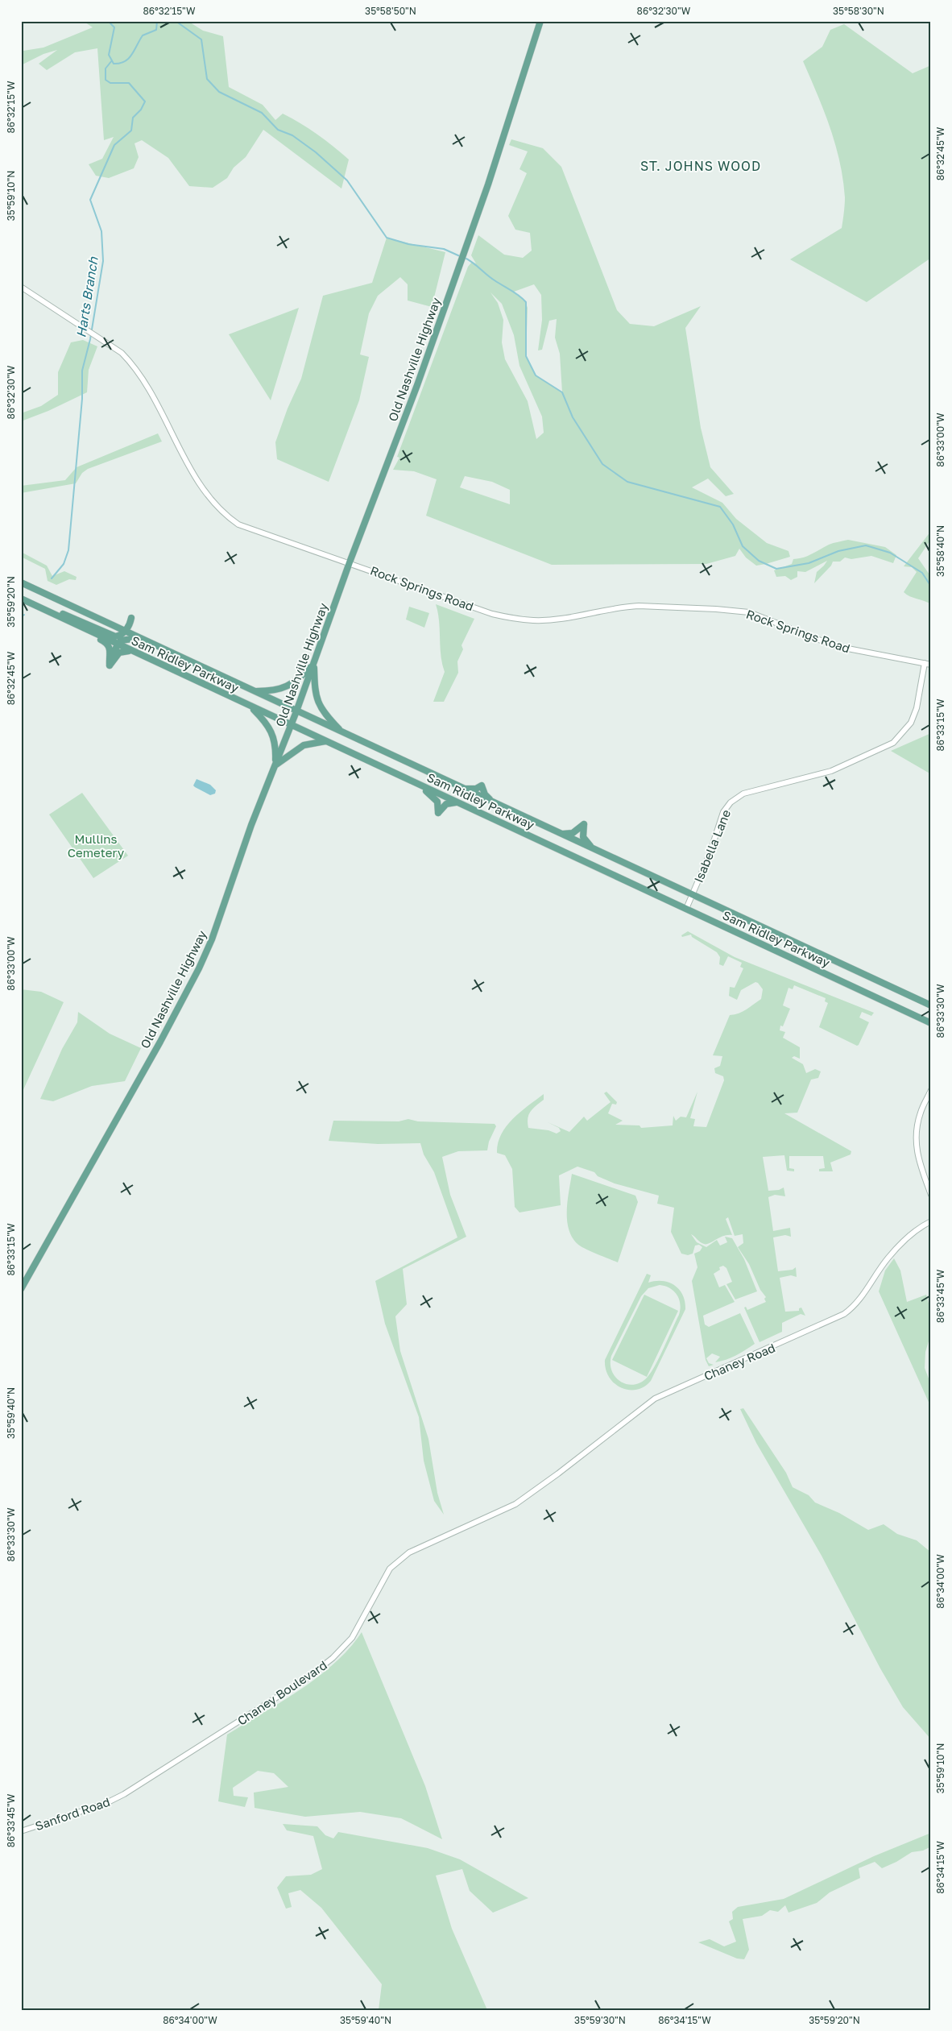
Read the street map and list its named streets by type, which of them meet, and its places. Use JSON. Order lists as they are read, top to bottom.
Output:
{
  "streets": {
    "main road": ["Old Nashville Highway", "Sam Ridley Parkway"],
    "street": [
      "Rock Springs Road",
      "Isabella Lane",
      "Chaney Road",
      "Chaney Boulevard",
      "Sanford Road"
    ]
  },
  "crossings": [
    ["Old Nashville Highway", "Rock Springs Road"],
    ["Old Nashville Highway", "Sam Ridley Parkway"],
    ["Rock Springs Road", "Isabella Lane"],
    ["Sam Ridley Parkway", "Isabella Lane"],
    ["Chaney Road", "Chaney Boulevard"],
    ["Chaney Boulevard", "Sanford Road"]
  ],
  "districts": ["ST. JOHNS WOOD"],
  "water": ["Harts Branch"],
  "parks": ["Mullins Cemetery"],
  "coordinates": [
    "86°32'15\"W",
    "35°58'50\"N",
    "86°32'30\"W",
    "35°58'30\"N",
    "86°32'45\"W",
    "35°59'10\"N",
    "86°33'00\"W",
    "35°58'40\"N",
    "35°59'20\"N",
    "86°33'15\"W",
    "86°33'30\"W",
    "86°33'45\"W",
    "35°59'40\"N",
    "86°34'00\"W",
    "86°34'15\"W",
    "35°59'30\"N"
  ]
}
